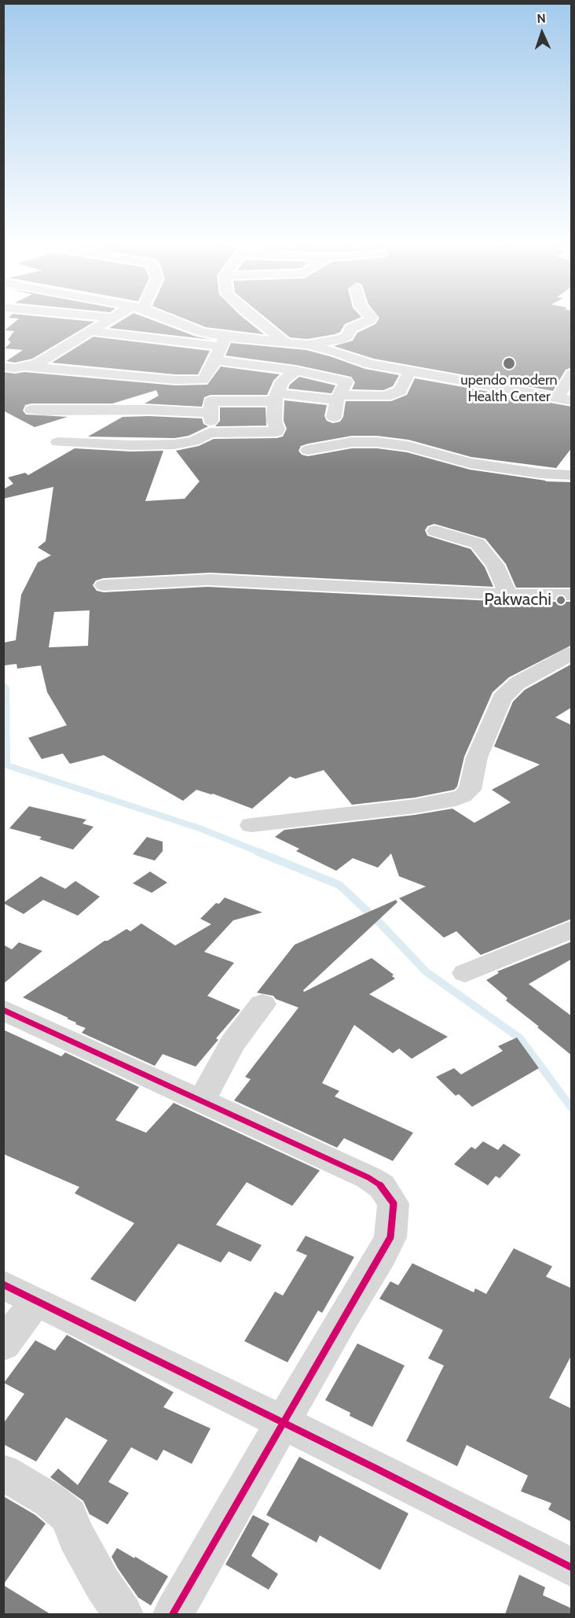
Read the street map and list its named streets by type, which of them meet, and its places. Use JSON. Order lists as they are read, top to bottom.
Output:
{
  "places": ["upendo modern Health Center", "Pakwachi"],
  "north": "top"
}
